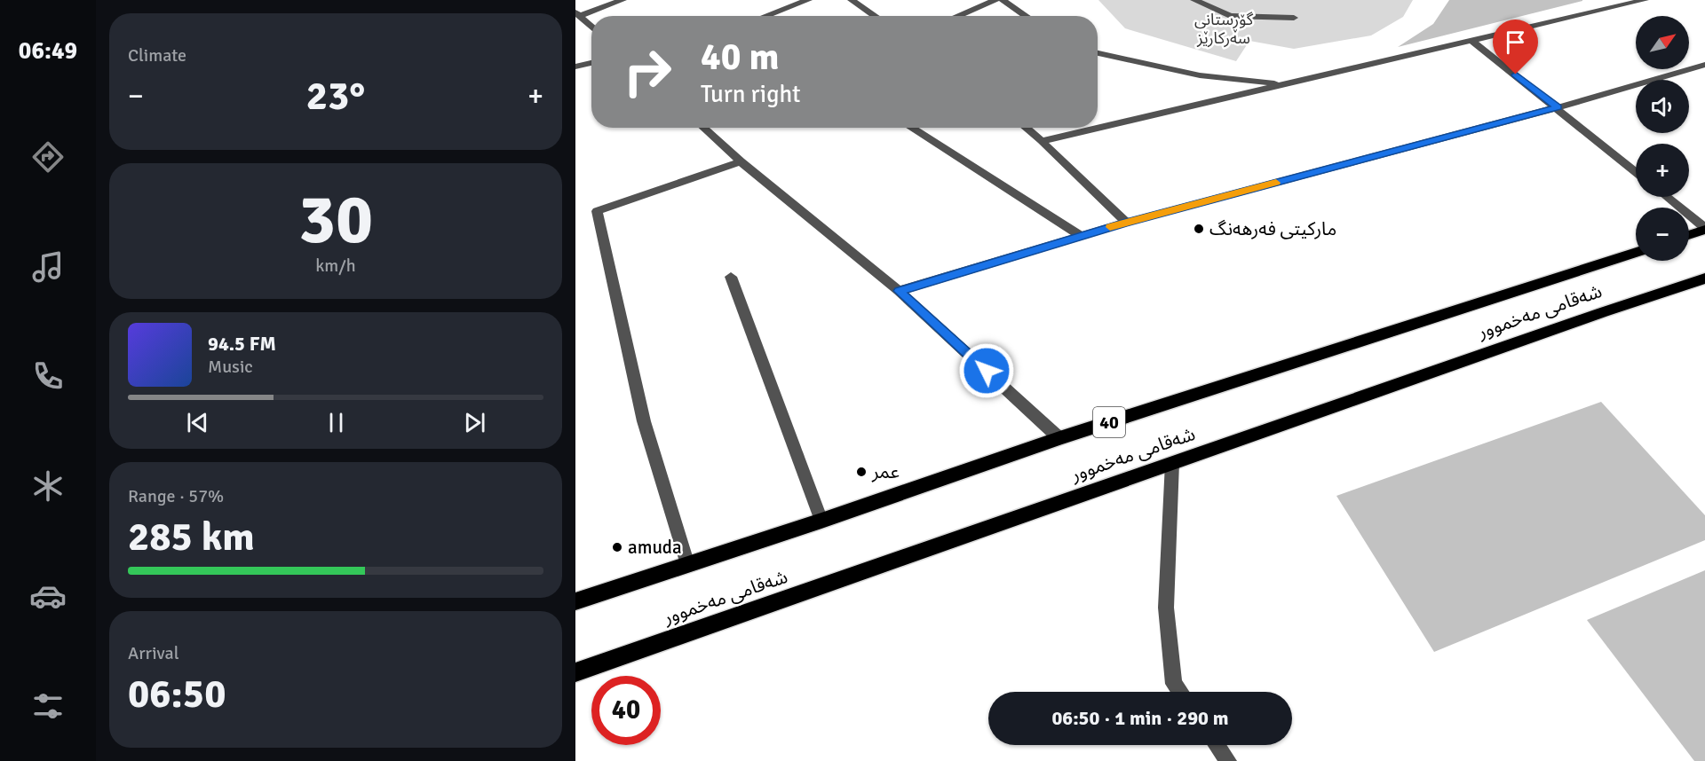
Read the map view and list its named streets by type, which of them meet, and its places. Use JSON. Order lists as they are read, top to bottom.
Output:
{
  "streets": {
    "highway": ["شەقامی مەخموور", "40"]
  },
  "parks": ["گۆڕستانی سەرکارێز"],
  "places": ["مارکیتی فەرهەنگ", "عمر", "amuda"],
  "north": "top right",
  "page": {
    "tabs": "06:49",
    "tile": [
      "Climate",
      ["30", "km/h"],
      ["Range · 57%", "285 km"],
      ["Arrival", "06:50"]
    ],
    "map_buttons": ["+", "−"],
    "turn": ["40 m", "Turn right"],
    "heat": ["−", "23°", "+"],
    "song": ["94.5 FM", "Music"],
    "limit": "40",
    "trip": "06:50 · 1 min · 290 m"
  }
}
